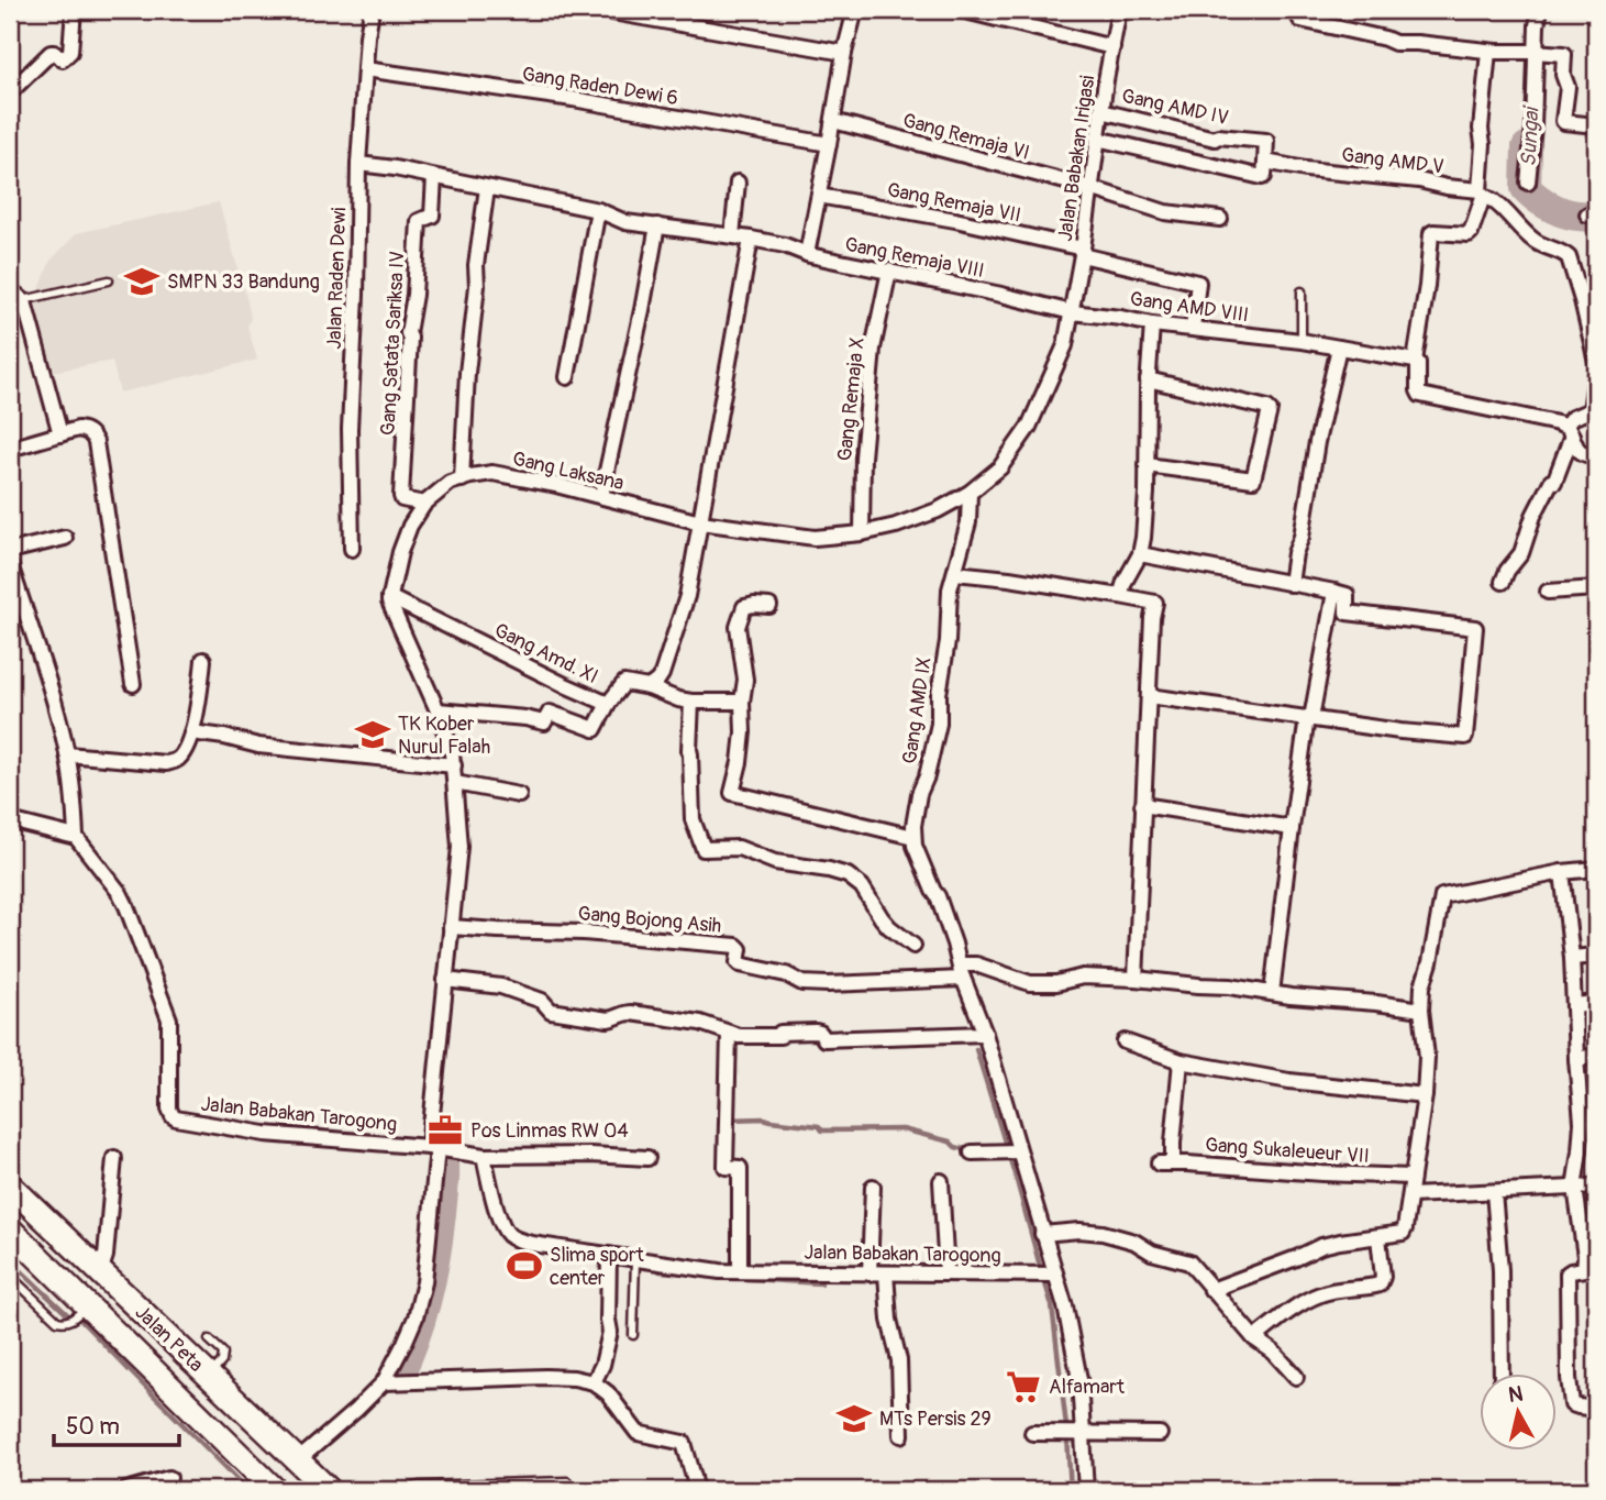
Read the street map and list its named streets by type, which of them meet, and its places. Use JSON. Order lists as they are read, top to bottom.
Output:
{
  "streets": {
    "main road": ["Jalan Peta"],
    "street": [
      "Gang Raden Dewi 6",
      "Gang AMD IV",
      "Gang Remaja VI",
      "Jalan Babakan Irigasi",
      "Gang AMD V",
      "Gang Remaja VII",
      "Gang Remaja VIII",
      "Jalan Raden Dewi",
      "Gang AMD VIII",
      "Gang Satata Sariksa IV",
      "Gang Remaja X",
      "Gang Laksana",
      "Gang Amd. XI",
      "Gang AMD IX",
      "Gang Bojong Asih",
      "Jalan Babakan Tarogong",
      "Gang Sukaleueur VII"
    ]
  },
  "crossings": [
    ["Gang Raden Dewi 6", "Jalan Raden Dewi"],
    ["Gang AMD IV", "Jalan Babakan Irigasi"],
    ["Gang AMD IV", "Gang AMD V"],
    ["Gang Remaja VI", "Jalan Babakan Irigasi"],
    ["Jalan Babakan Irigasi", "Gang Remaja VII"],
    ["Jalan Babakan Irigasi", "Gang Remaja VIII"],
    ["Jalan Babakan Irigasi", "Gang AMD VIII"],
    ["Jalan Babakan Irigasi", "Gang Laksana"],
    ["Gang Remaja VII", "Gang AMD VIII"],
    ["Gang Remaja VIII", "Jalan Raden Dewi"],
    ["Gang Remaja VIII", "Gang AMD VIII"],
    ["Gang Remaja VIII", "Gang Satata Sariksa IV"],
    ["Gang Remaja VIII", "Gang Remaja X"],
    ["Gang Remaja VIII", "Gang Laksana"],
    ["Gang AMD VIII", "Gang Laksana"],
    ["Gang Satata Sariksa IV", "Gang Laksana"],
    ["Gang Remaja X", "Gang Laksana"],
    ["Gang Laksana", "Gang Amd. XI"],
    ["Gang Laksana", "Gang AMD IX"],
    ["Gang AMD IX", "Gang Bojong Asih"]
  ],
  "water": ["Sungai"],
  "places": {
    "school or university": ["SMPN 33 Bandung", "TK Kober Nurul Falah", "MTs Persis 29"],
    "office": ["Pos Linmas RW 04"],
    "sports": ["Slima sport center"],
    "supermarket": ["Alfamart"]
  },
  "scale_bar": "50 m",
  "north": "top"
}
